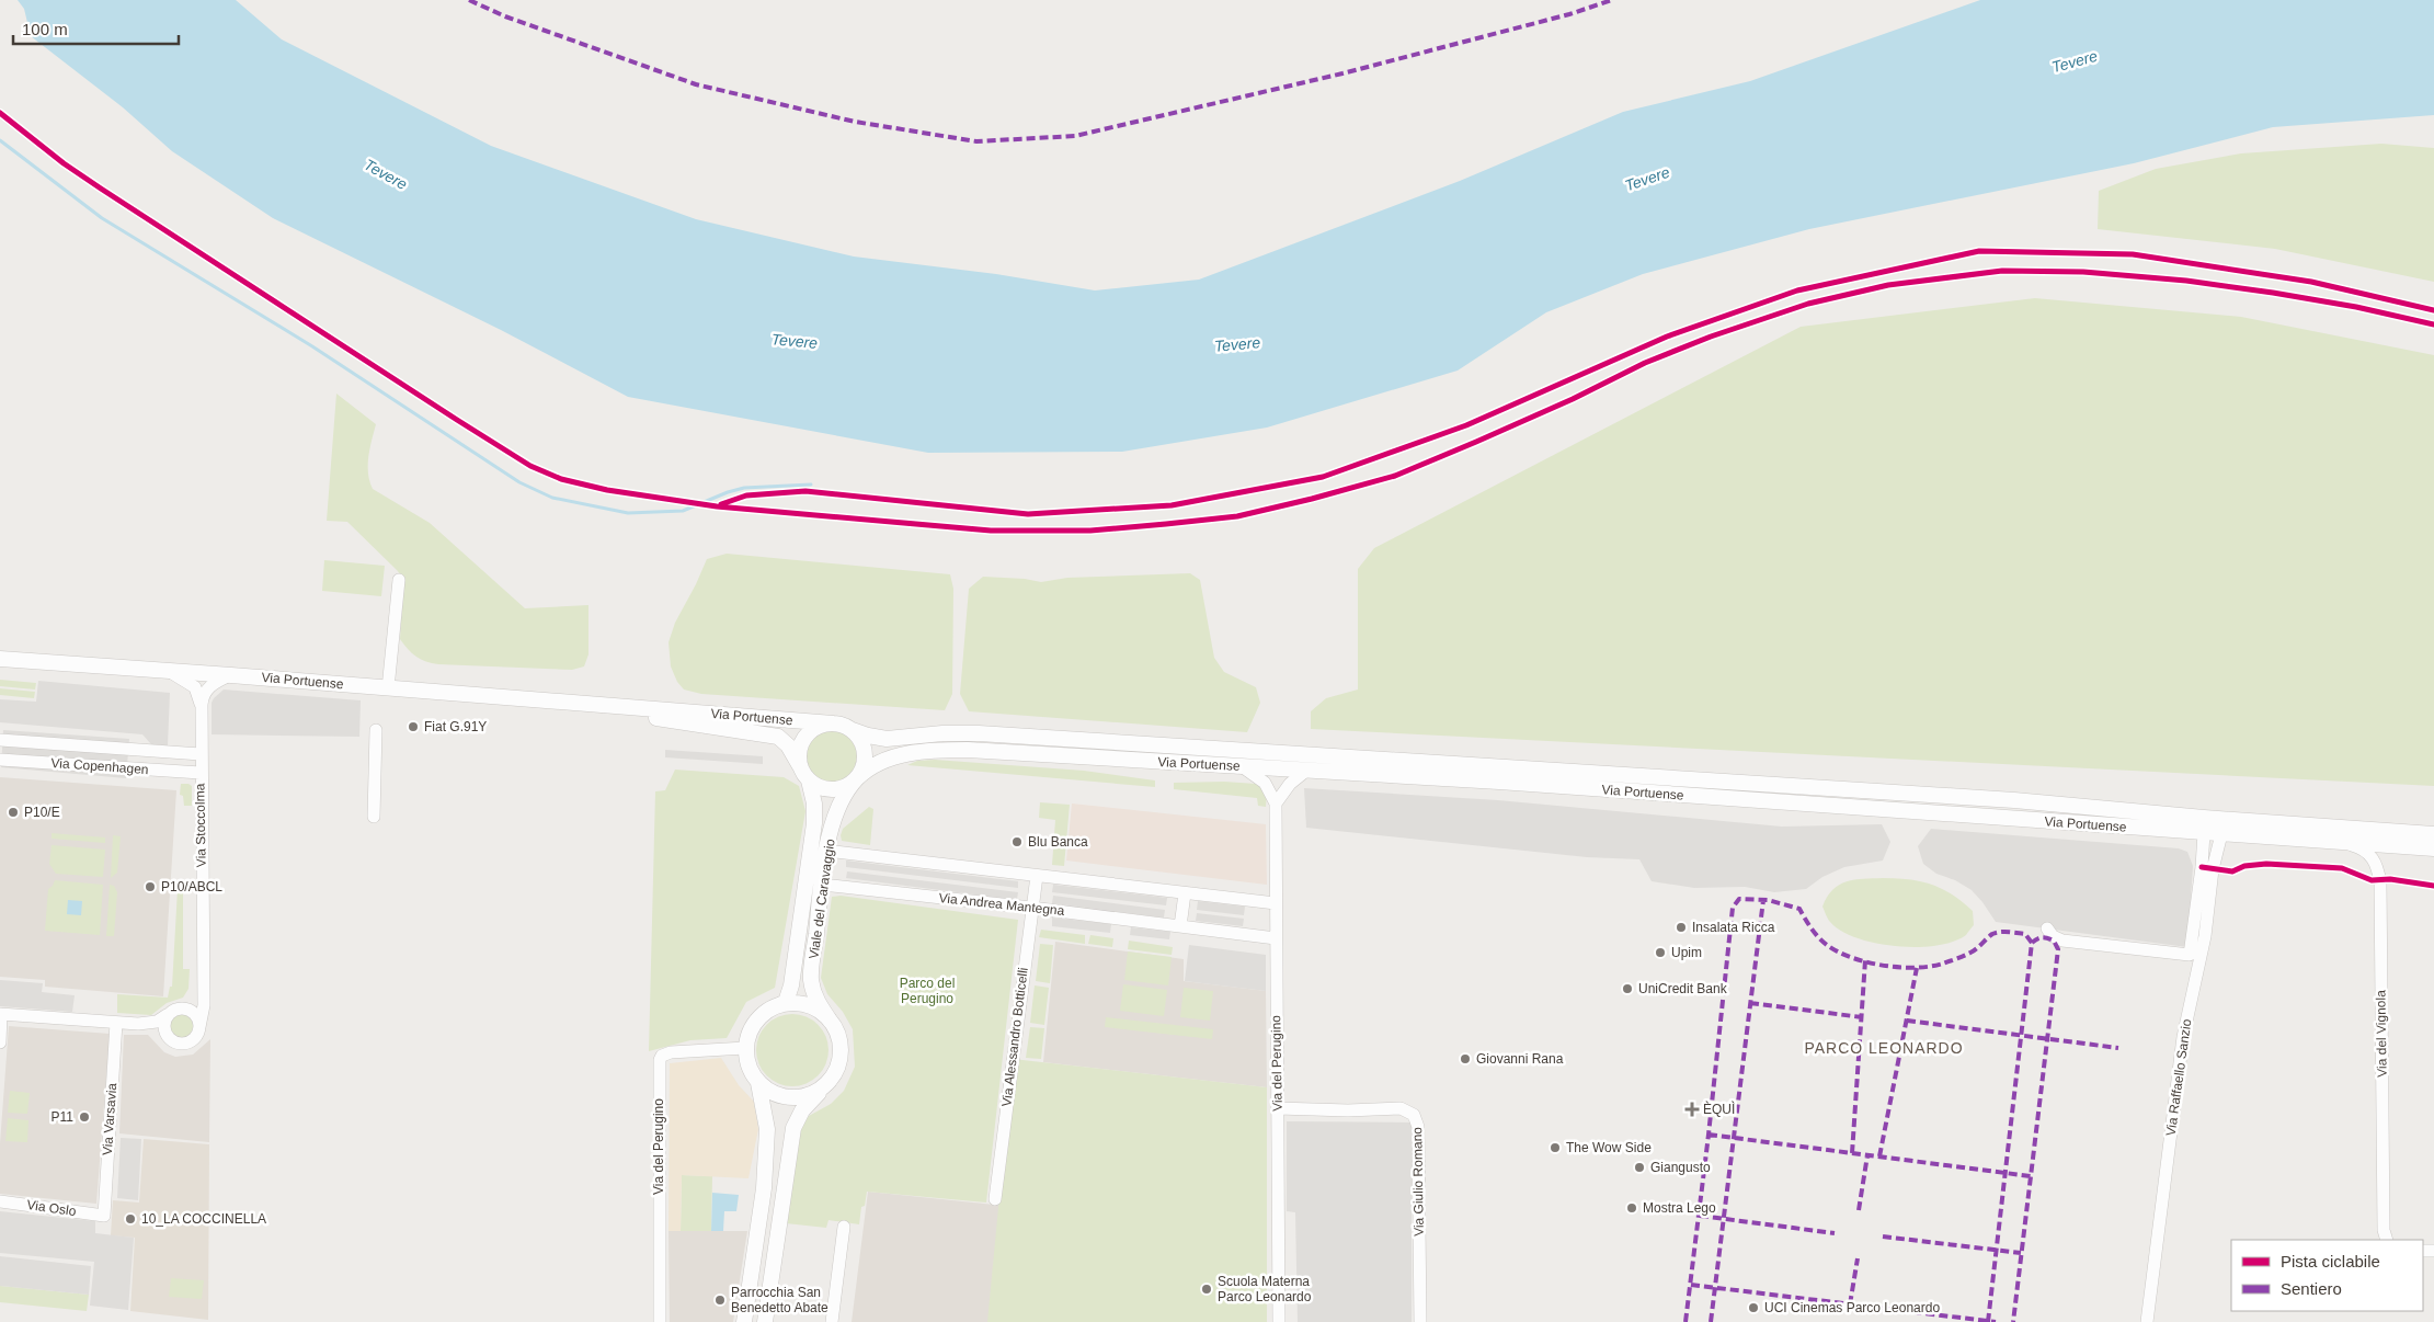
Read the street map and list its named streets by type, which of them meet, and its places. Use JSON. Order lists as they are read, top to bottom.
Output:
{
  "streets": {
    "street": [
      "Via Portuense",
      "Via Copenhagen",
      "Via Stoccolma",
      "Viale del Caravaggio",
      "Via Andrea Mantegna",
      "Via del Vignola",
      "Via Alessandro Botticelli",
      "Via del Perugino",
      "Via Raffaello Sanzio",
      "Via Varsavia",
      "Via Giulio Romano",
      "Via Oslo"
    ]
  },
  "crossings": [
    ["Via Portuense", "Viale del Caravaggio"],
    ["Via Portuense", "Via del Vignola"],
    ["Via Portuense", "Via Raffaello Sanzio"],
    ["Via Copenhagen", "Via Stoccolma"],
    ["Viale del Caravaggio", "Via Andrea Mantegna"],
    ["Viale del Caravaggio", "Via del Perugino"],
    ["Via Andrea Mantegna", "Via Alessandro Botticelli"],
    ["Via Andrea Mantegna", "Via del Perugino"],
    ["Via del Perugino", "Via Giulio Romano"],
    ["Via Varsavia", "Via Oslo"]
  ],
  "districts": ["PARCO LEONARDO"],
  "water": ["Tevere"],
  "parks": ["Parco del Perugino"],
  "places": {
    "other": [
      "Fiat G.91Y",
      "P10/E",
      "Blu Banca",
      "P10/ABCL",
      "Insalata Ricca",
      "Upim",
      "UniCredit Bank",
      "Giovanni Rana",
      "P11",
      "The Wow Side",
      "Giangusto",
      "Mostra Lego",
      "10_LA COCCINELLA",
      "Scuola Materna Parco Leonardo",
      "Parrocchia San Benedetto Abate",
      "UCI Cinemas Parco Leonardo"
    ],
    "health": ["ÈQUÌ"]
  },
  "legend": ["Pista ciclabile", "Sentiero"],
  "scale_bar": "100 m"
}
